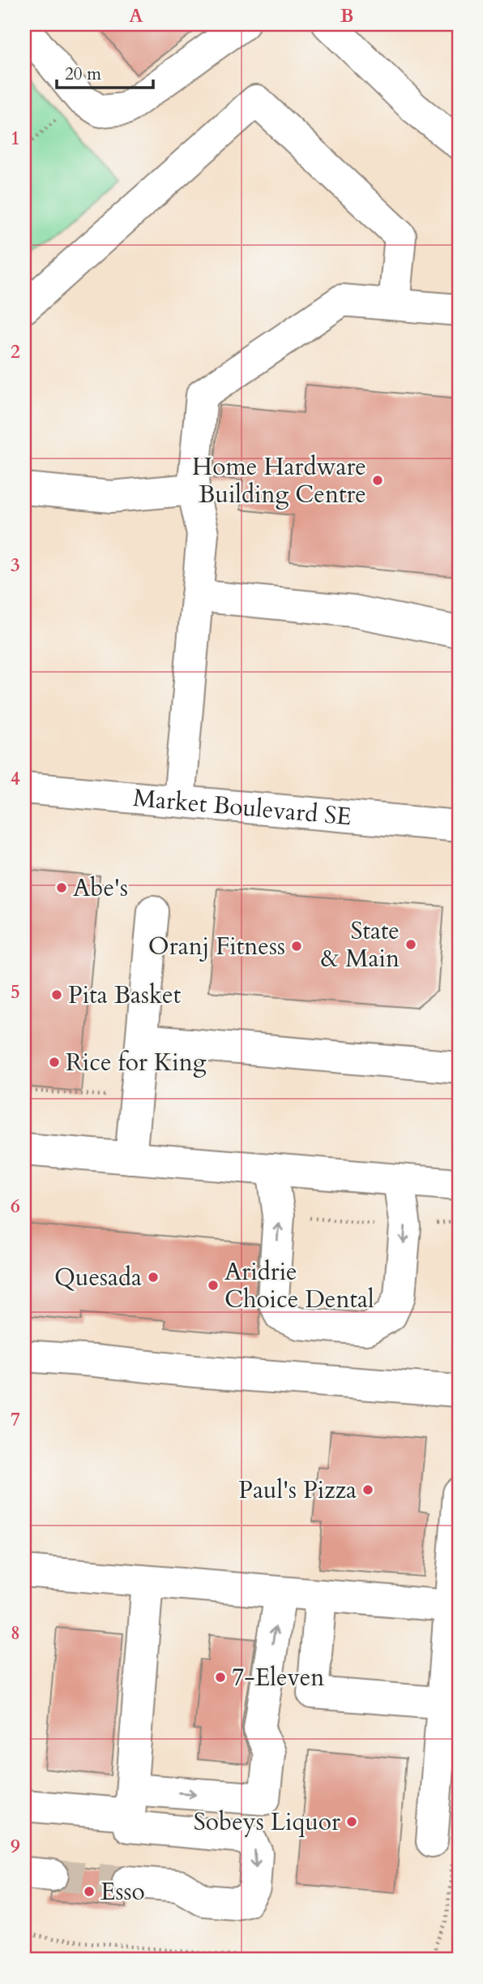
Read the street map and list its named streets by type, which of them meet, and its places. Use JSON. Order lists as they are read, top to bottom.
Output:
{
  "streets": {
    "street": ["Market Boulevard SE"]
  },
  "places": [
    "Home Hardware Building Centre",
    "Abe's",
    "State & Main",
    "Oranj Fitness",
    "Pita Basket",
    "Rice for King",
    "Quesada",
    "Aridrie Choice Dental",
    "Paul's Pizza",
    "7-Eleven",
    "Sobeys Liquor",
    "Esso"
  ],
  "scale_bar": "20 m",
  "grid": {
    "columns": ["A", "B"],
    "rows": [
      "1",
      "2",
      "3",
      "4",
      "5",
      "6",
      "7",
      "8",
      "9"
    ]
  }
}
